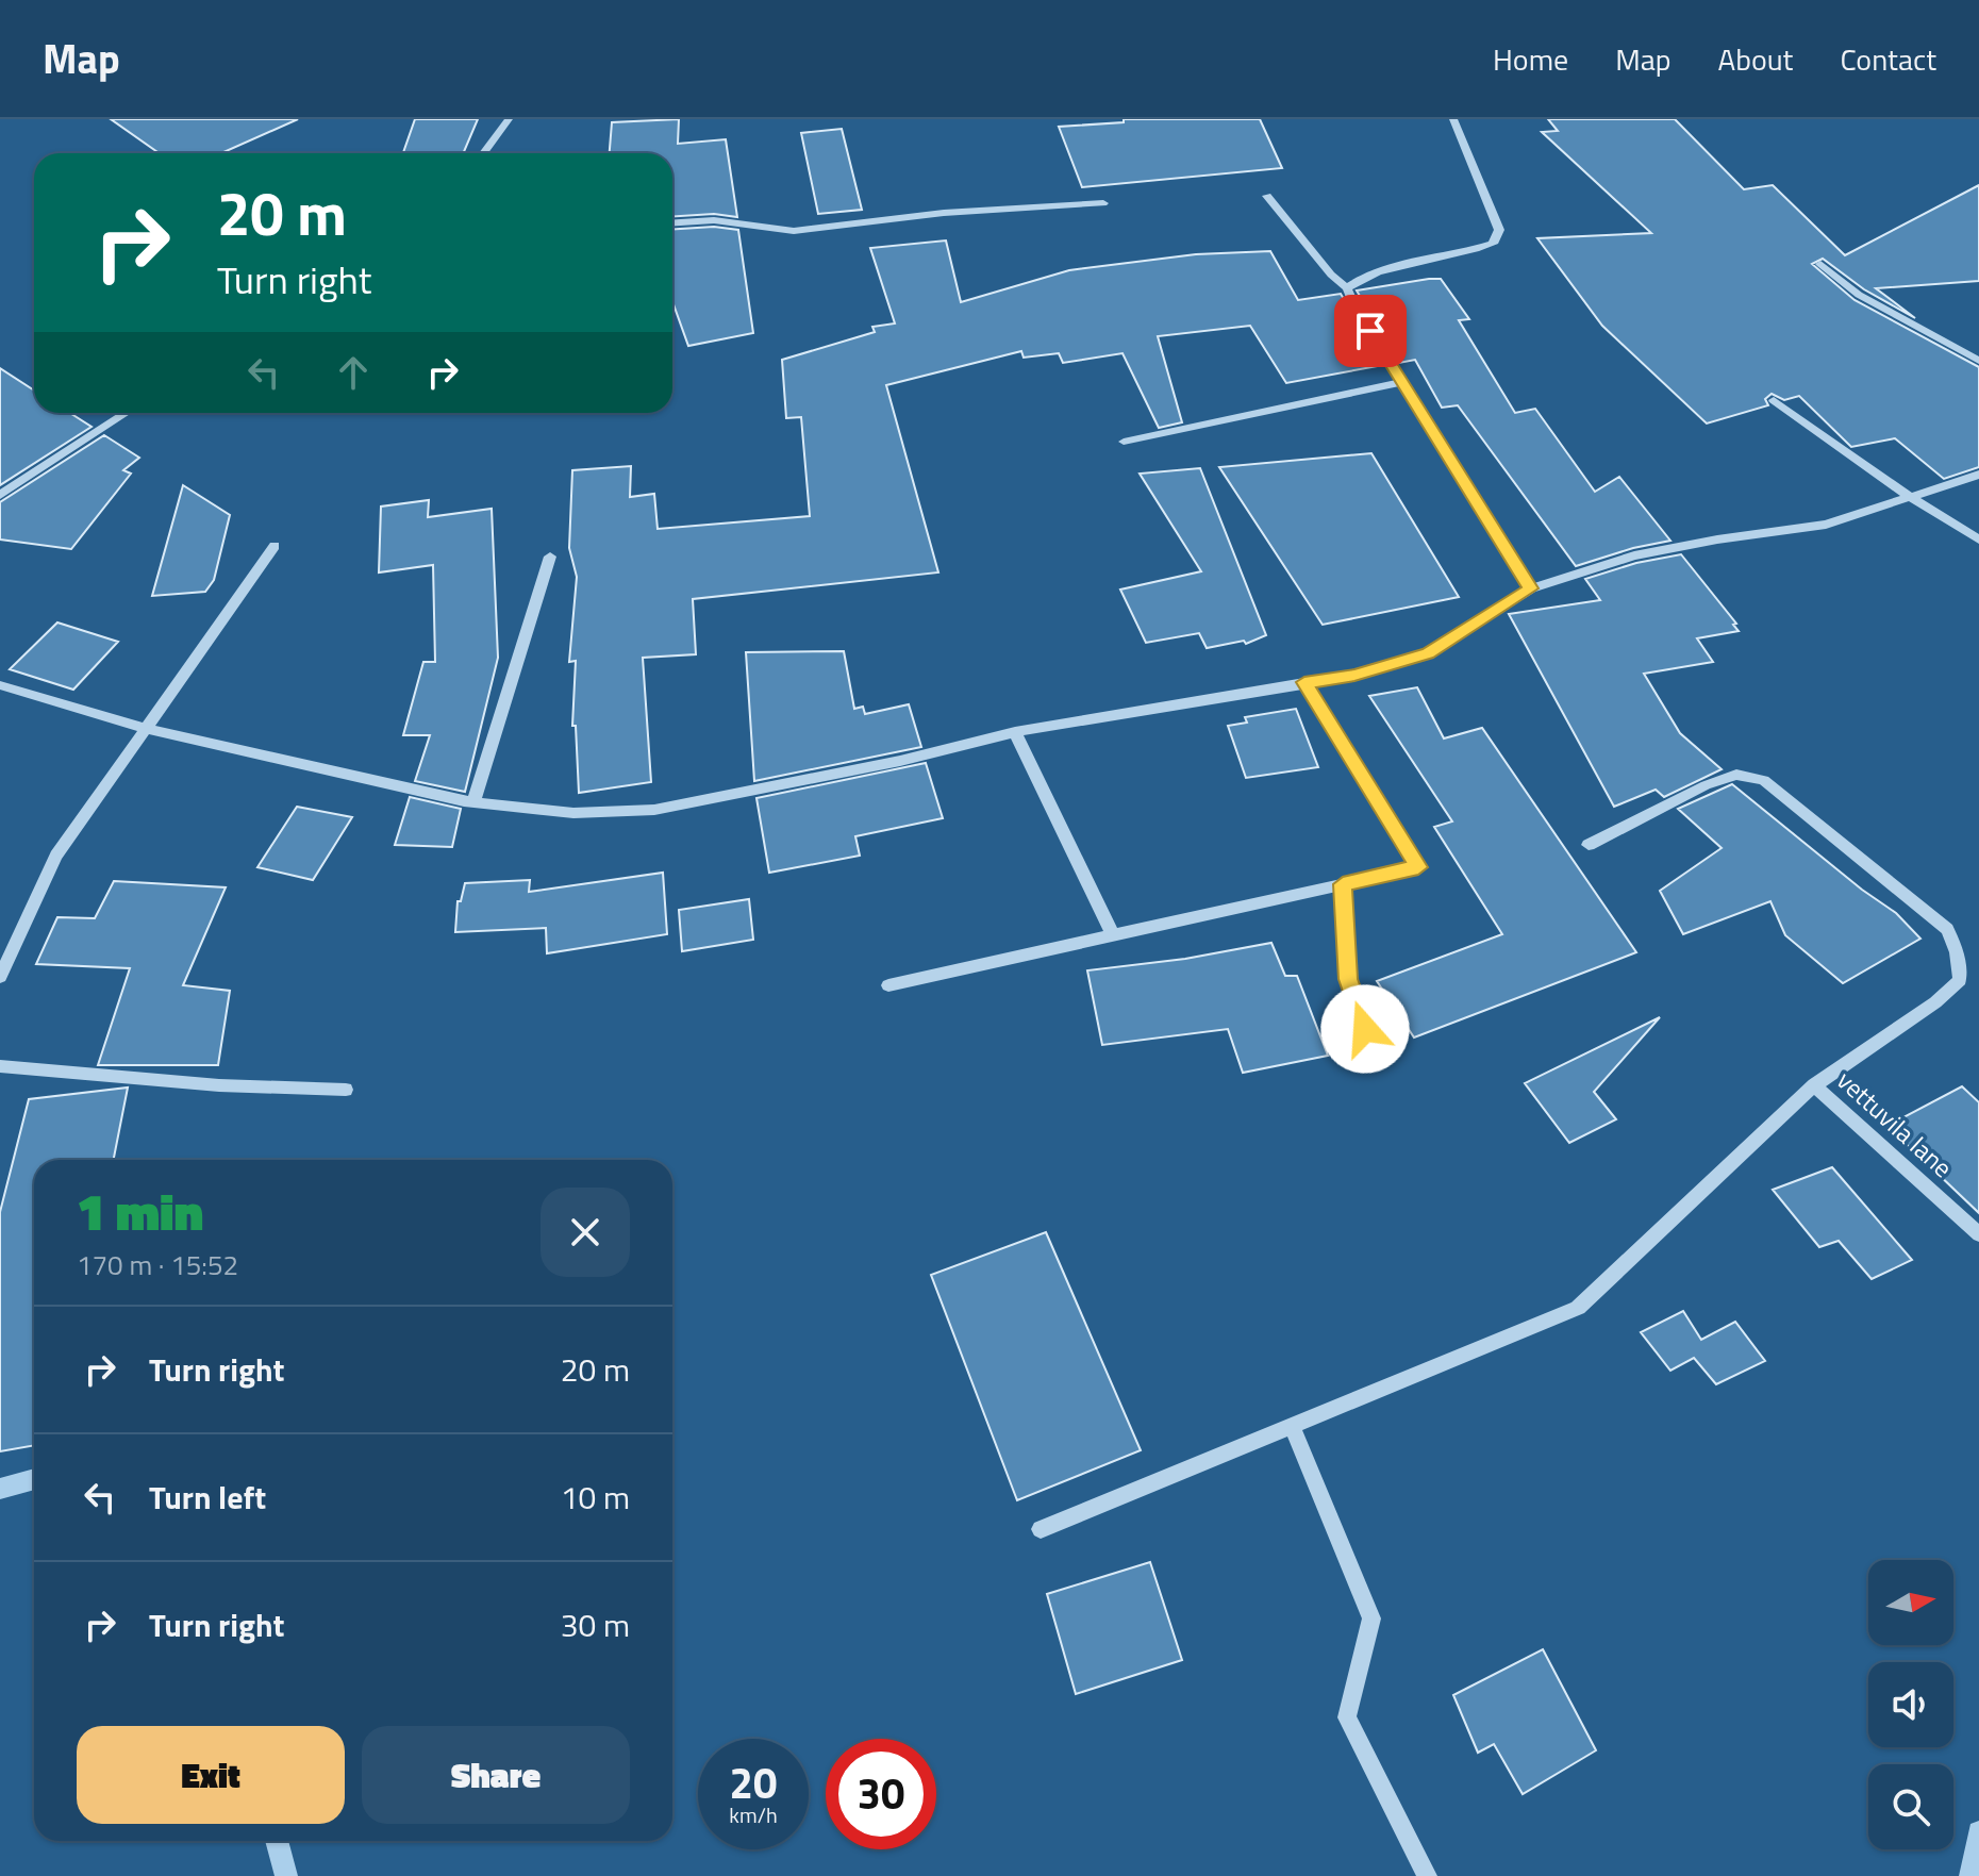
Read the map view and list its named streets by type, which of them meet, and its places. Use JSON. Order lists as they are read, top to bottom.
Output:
{
  "streets": {
    "street": ["vettuvila lane"]
  },
  "north": "right",
  "page": {
    "header": "Map",
    "nav": [
      "Home",
      "Map",
      "About",
      "Contact"
    ],
    "turn": ["20 m", "Turn right"],
    "heading": ["1 min", "170 m · 15:52"],
    "list": [
      {
        "name": "Turn right",
        "value": "20 m"
      },
      {
        "name": "Turn left",
        "value": "10 m"
      },
      {
        "name": "Turn right",
        "value": "30 m"
      }
    ],
    "buttons": ["Exit", "Share"],
    "speed": "20 km/h",
    "limit": "30"
  }
}
